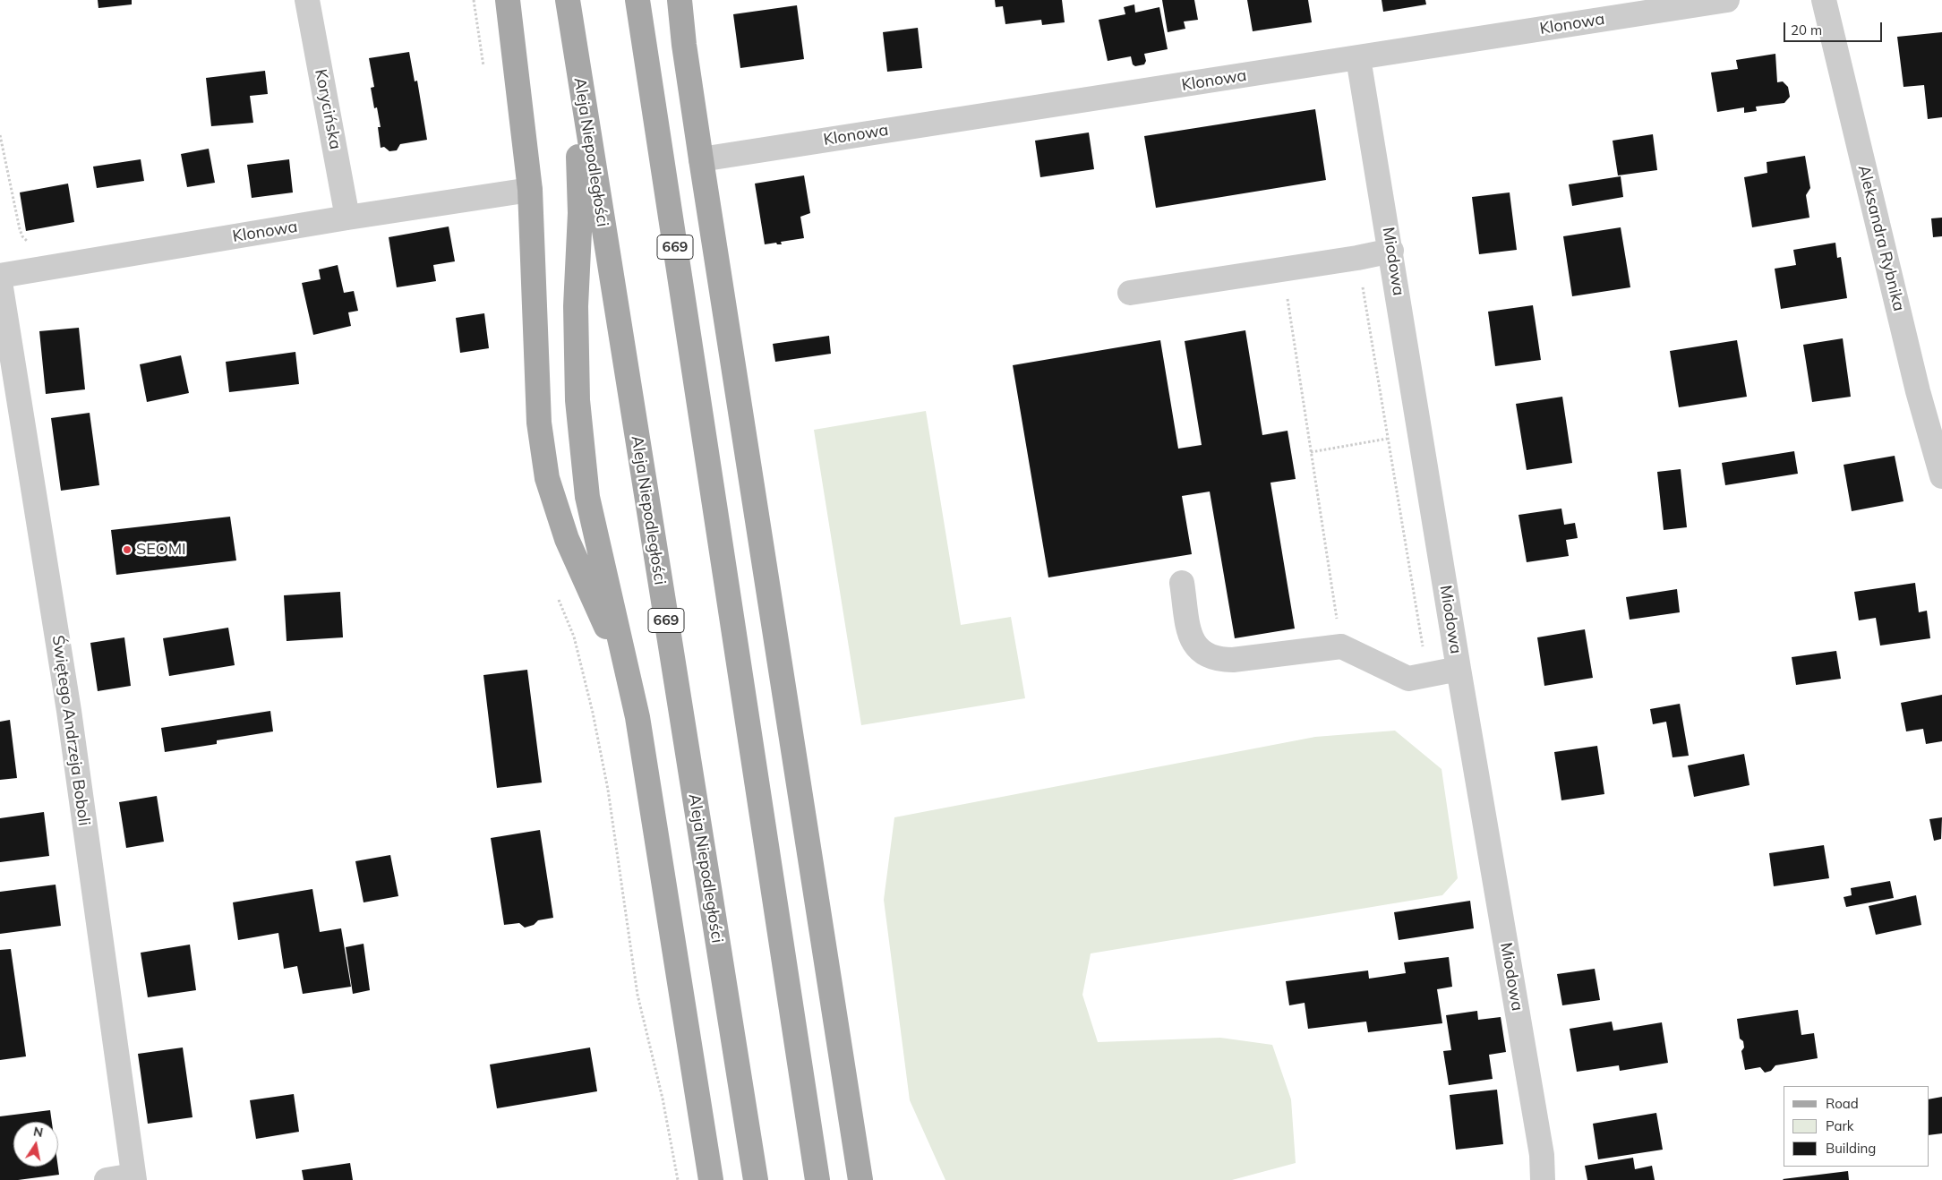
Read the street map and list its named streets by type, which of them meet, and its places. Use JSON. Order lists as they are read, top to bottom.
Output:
{
  "streets": {
    "main road": ["Aleja Niepodległości", "669"],
    "street": [
      "Klonowa",
      "Korycińska",
      "Aleksandra Rybnika",
      "Miodowa",
      "Świętego Andrzeja Boboli"
    ]
  },
  "crossings": [
    ["Klonowa", "Korycińska"],
    ["Klonowa", "Miodowa"]
  ],
  "places": ["SEOMI"],
  "legend": ["Road", "Park", "Building"],
  "scale_bar": "20 m",
  "north": "top"
}
